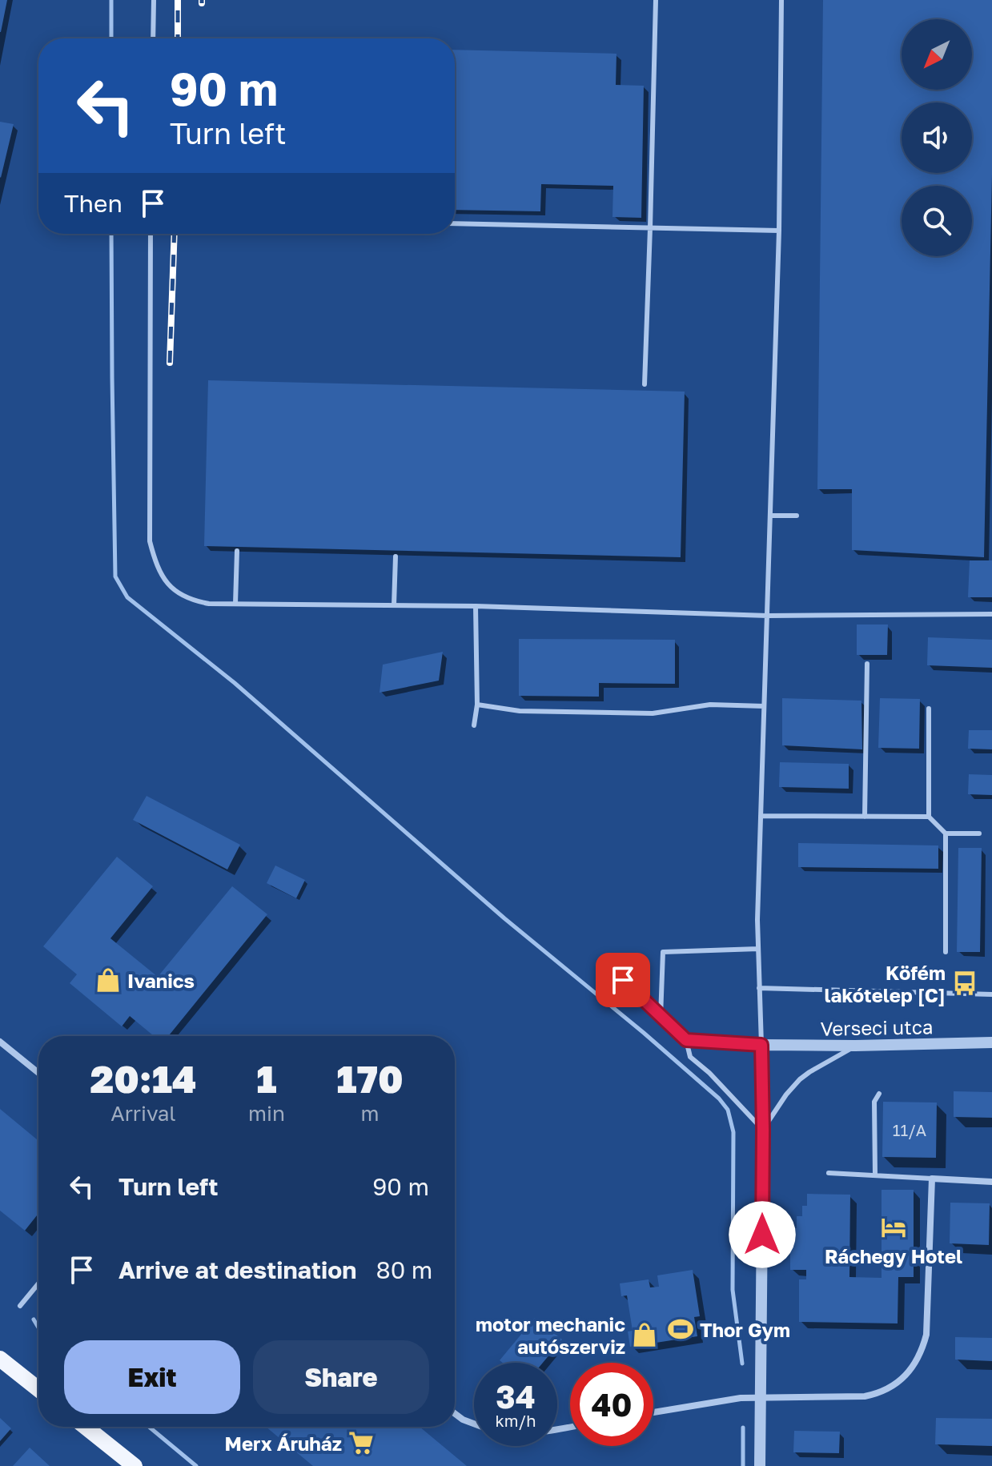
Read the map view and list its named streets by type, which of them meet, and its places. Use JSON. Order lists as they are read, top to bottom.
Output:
{
  "streets": {
    "street": ["Verseci utca"]
  },
  "places": {
    "shop": ["Ivanics", "motor mechanic autószerviz"],
    "bus stop": ["Köfém lakótelep [C]"],
    "hotel": ["Ráchegy Hotel"],
    "sports": ["Thor Gym"],
    "supermarket": ["Merx Áruház"]
  },
  "house_numbers": ["11/A"],
  "north": "bottom left",
  "page": {
    "turn": ["90 m", "Turn left"],
    "then": "Then",
    "eta": [
      "20:14",
      "Arrival",
      "1",
      "min",
      "170",
      "m"
    ],
    "list": [
      {
        "name": "Turn left",
        "value": "90 m"
      },
      {
        "name": "Arrive at destination",
        "value": "80 m"
      }
    ],
    "buttons": ["Exit", "Share"],
    "speed": "34 km/h",
    "limit": "40"
  }
}
